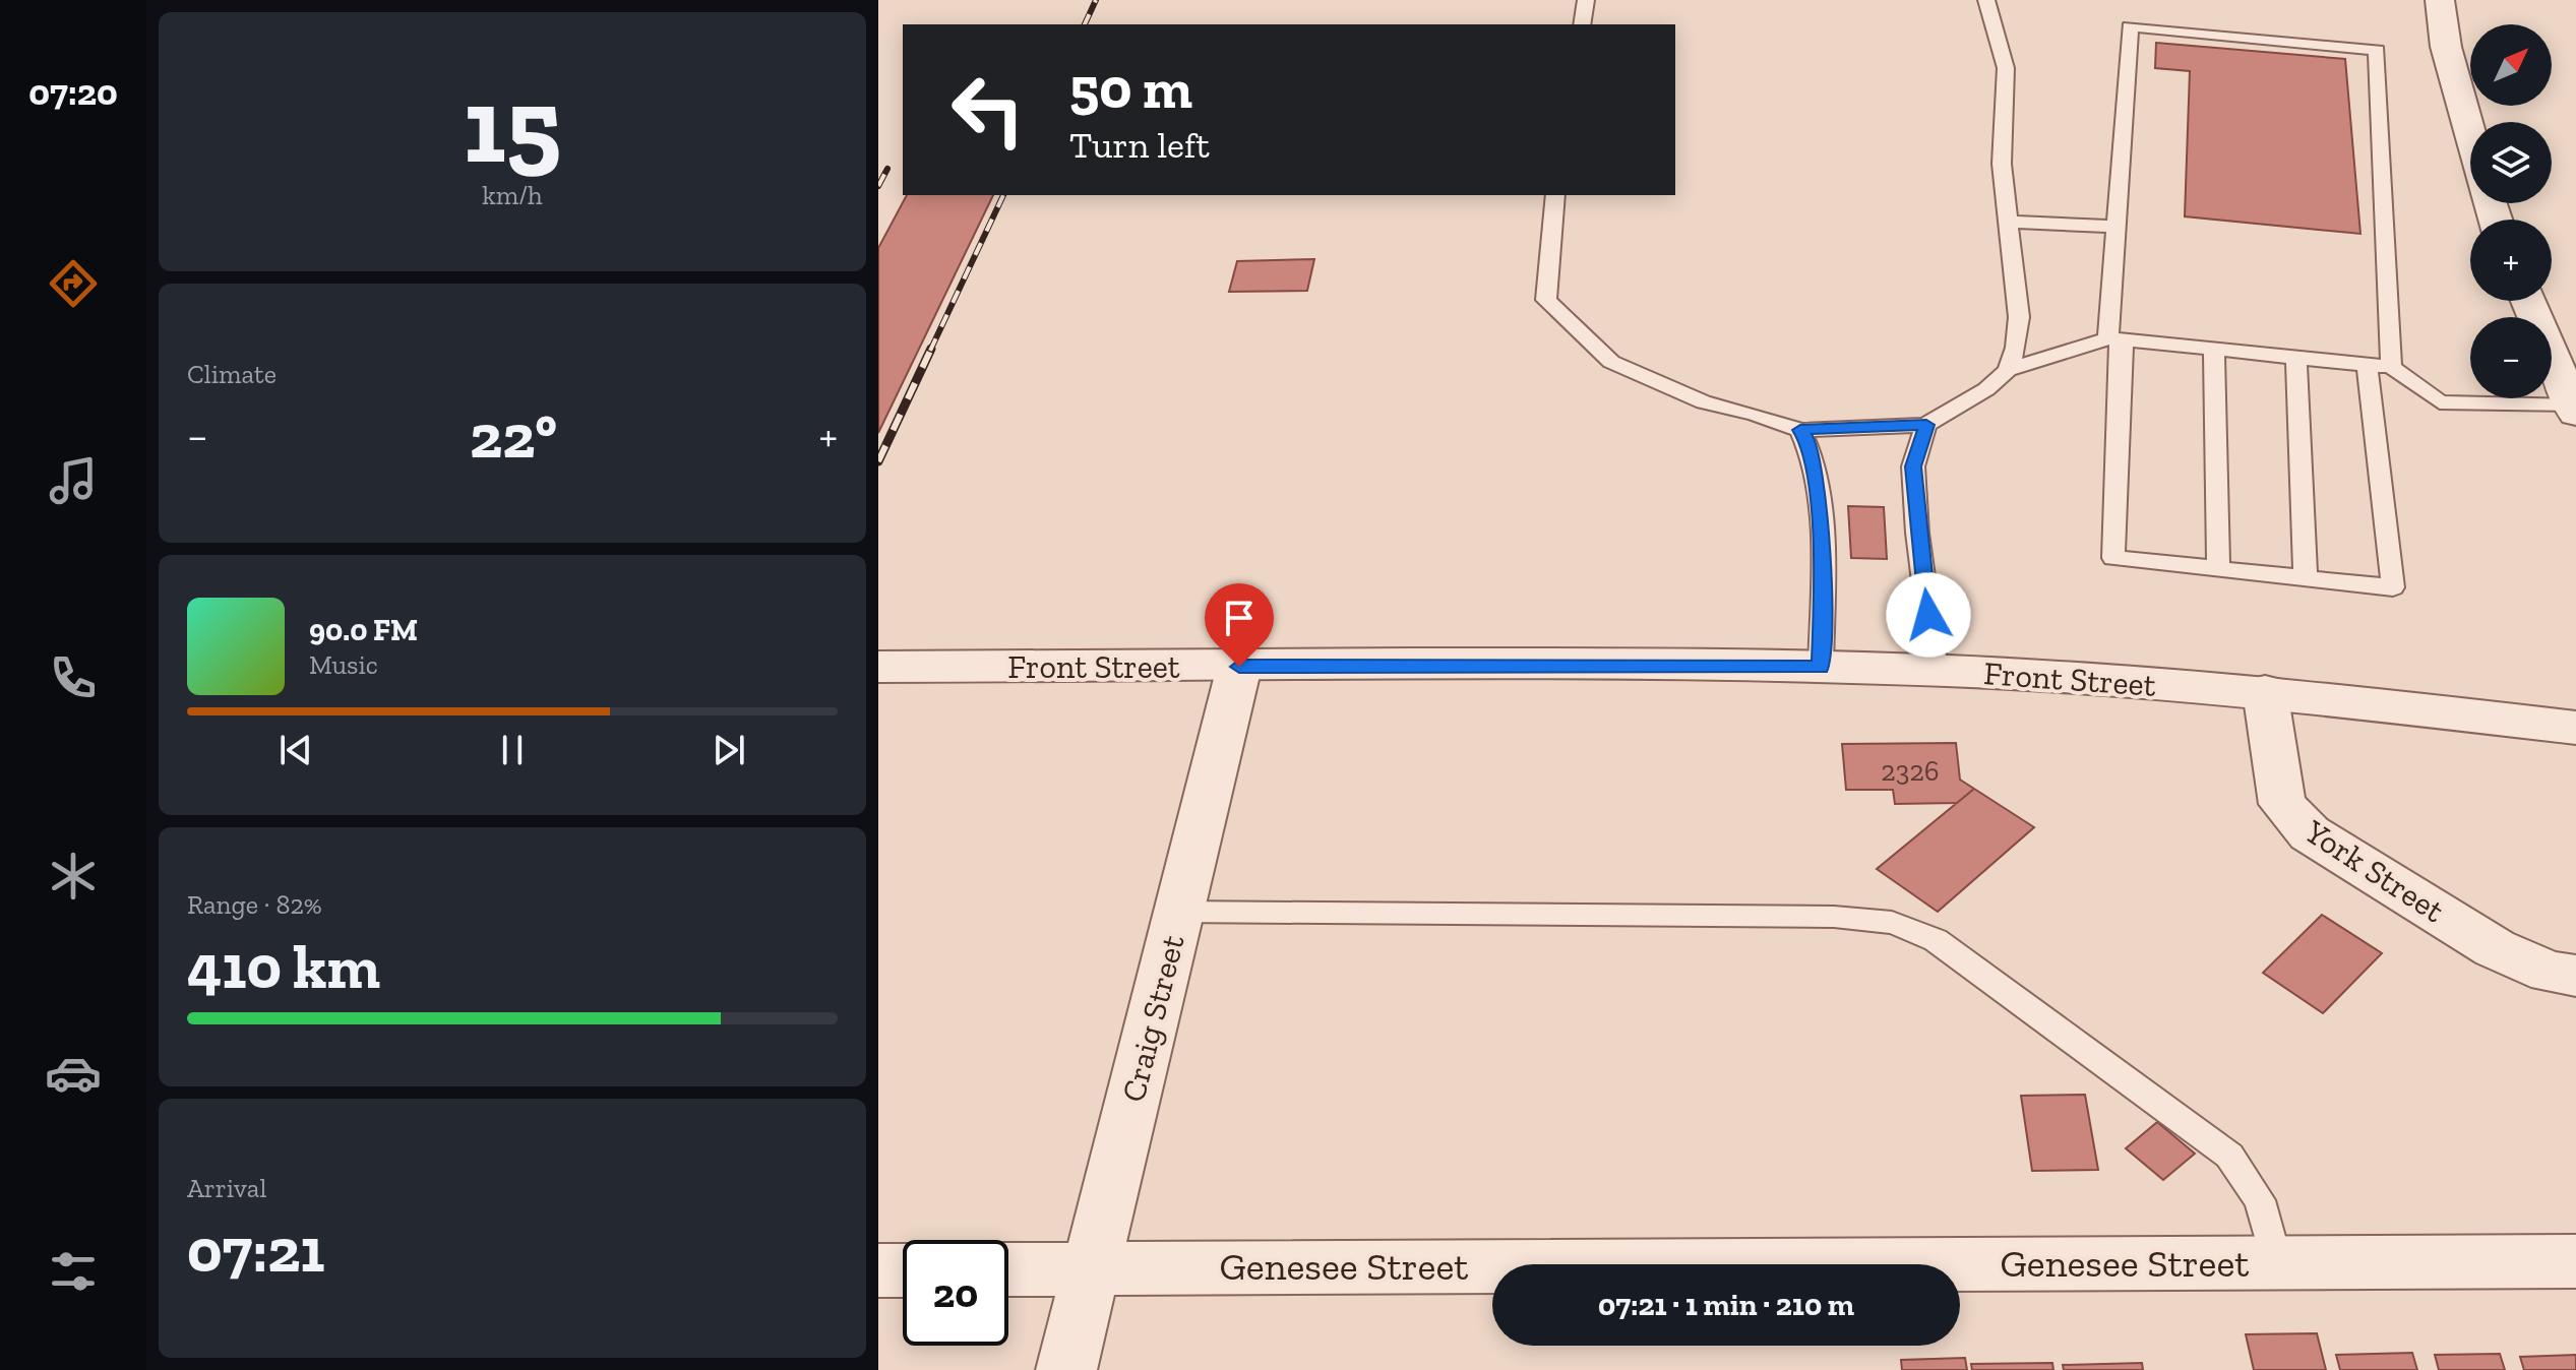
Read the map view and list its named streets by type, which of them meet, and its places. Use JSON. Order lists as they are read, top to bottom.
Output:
{
  "streets": {
    "street": [
      "Front Street",
      "York Street",
      "Craig Street",
      "Genesee Street"
    ]
  },
  "crossings": [
    ["Front Street", "York Street"],
    ["Front Street", "Craig Street"],
    ["Craig Street", "Genesee Street"]
  ],
  "house_numbers": ["2326"],
  "north": "top right",
  "page": {
    "tabs": "07:20",
    "tile": [
      ["15", "km/h"],
      "Climate",
      ["Range · 82%", "410 km"],
      ["Arrival", "07:21"]
    ],
    "map_buttons": ["+", "−"],
    "turn": ["50 m", "Turn left"],
    "heat": ["−", "22°", "+"],
    "song": ["90.0 FM", "Music"],
    "limit": "20",
    "trip": "07:21 · 1 min · 210 m"
  }
}
